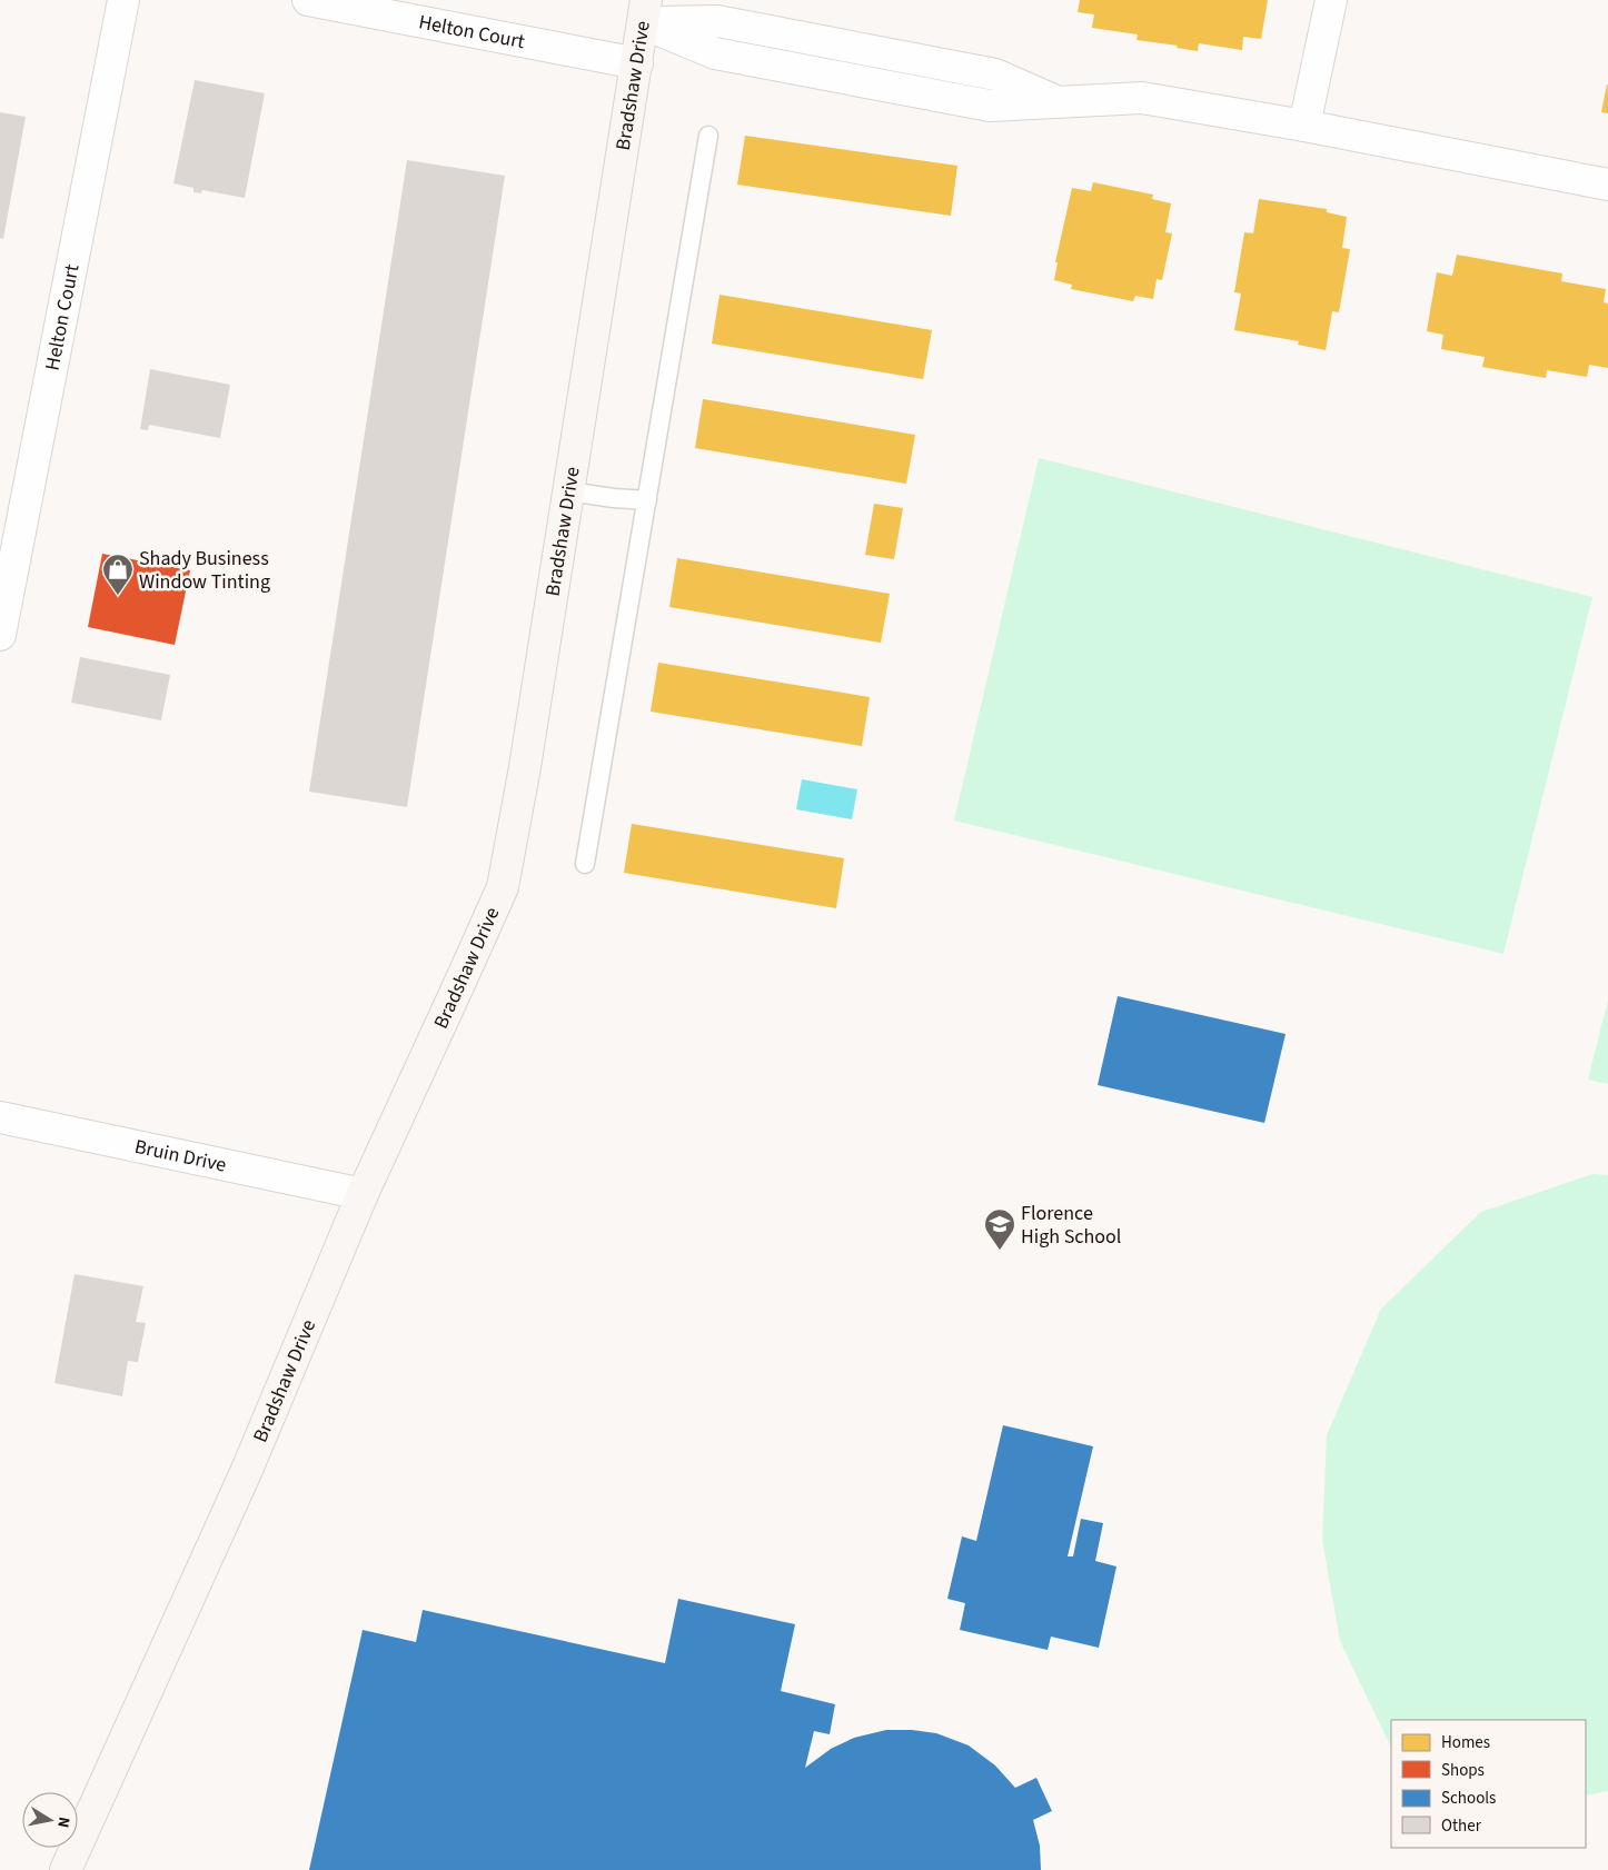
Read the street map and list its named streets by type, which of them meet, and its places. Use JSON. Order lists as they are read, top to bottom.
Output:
{
  "streets": {
    "street": ["Helton Court", "Bradshaw Drive", "Bruin Drive"]
  },
  "crossings": [
    ["Helton Court", "Bradshaw Drive"],
    ["Bradshaw Drive", "Bruin Drive"]
  ],
  "places": {
    "shop": ["Shady Business Window Tinting"],
    "school or university": ["Florence High School"]
  },
  "legend": [
    "Homes",
    "Shops",
    "Schools",
    "Other"
  ],
  "north": "right"
}
